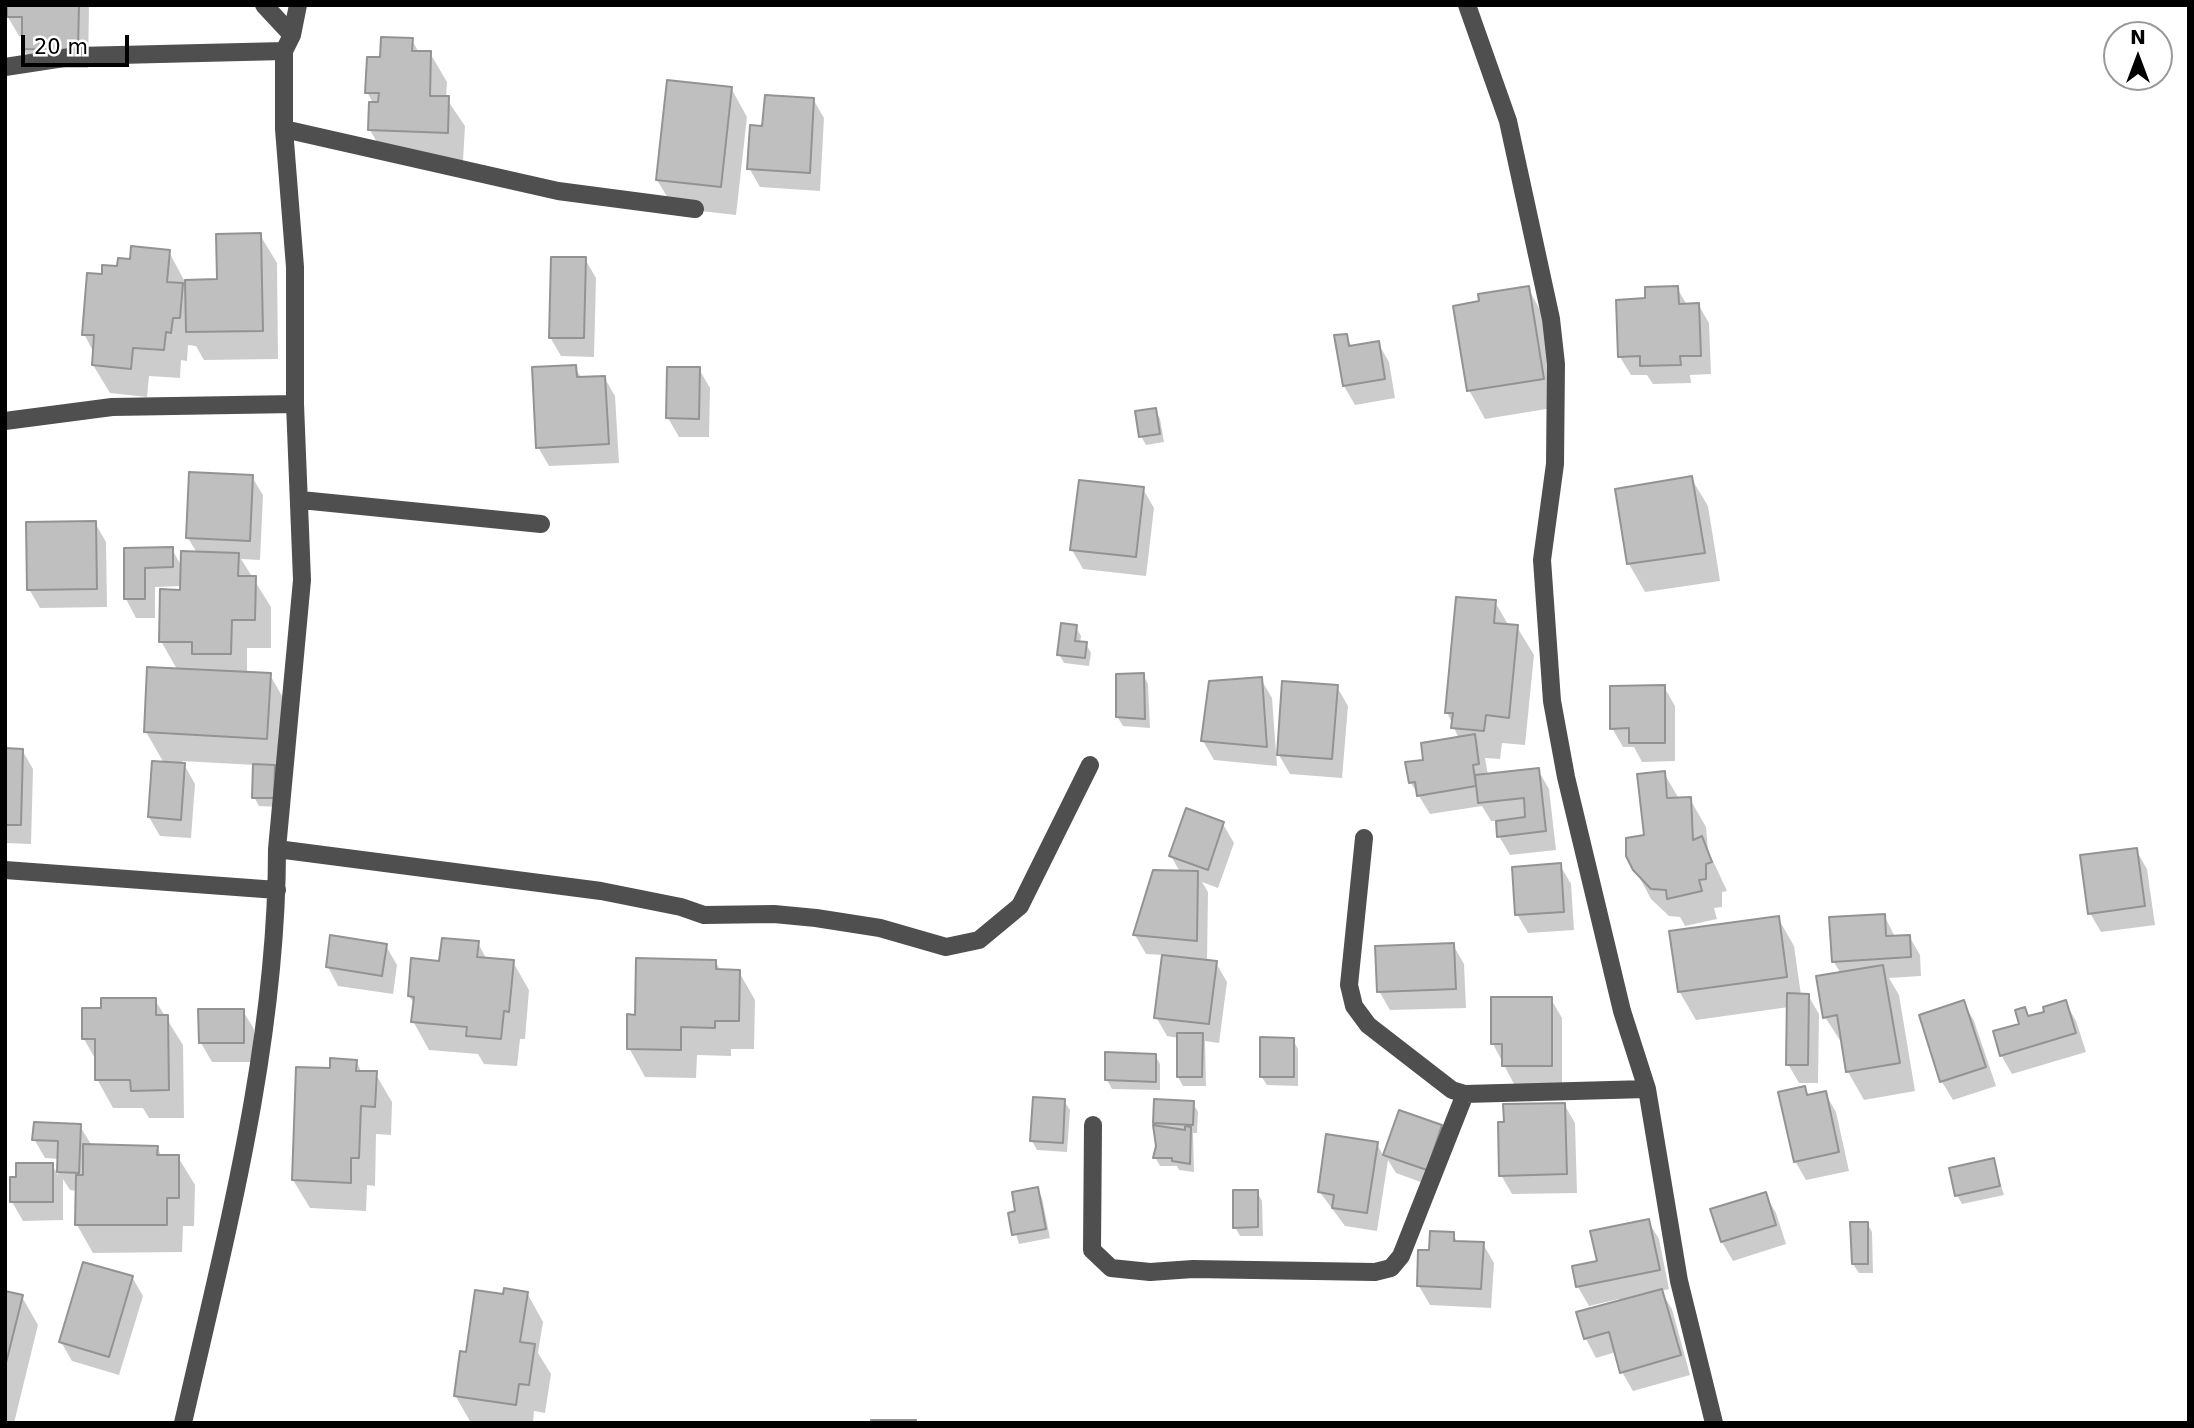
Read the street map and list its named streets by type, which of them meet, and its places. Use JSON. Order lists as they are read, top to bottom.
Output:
{
  "scale_bar": "20 m",
  "north": "top"
}
